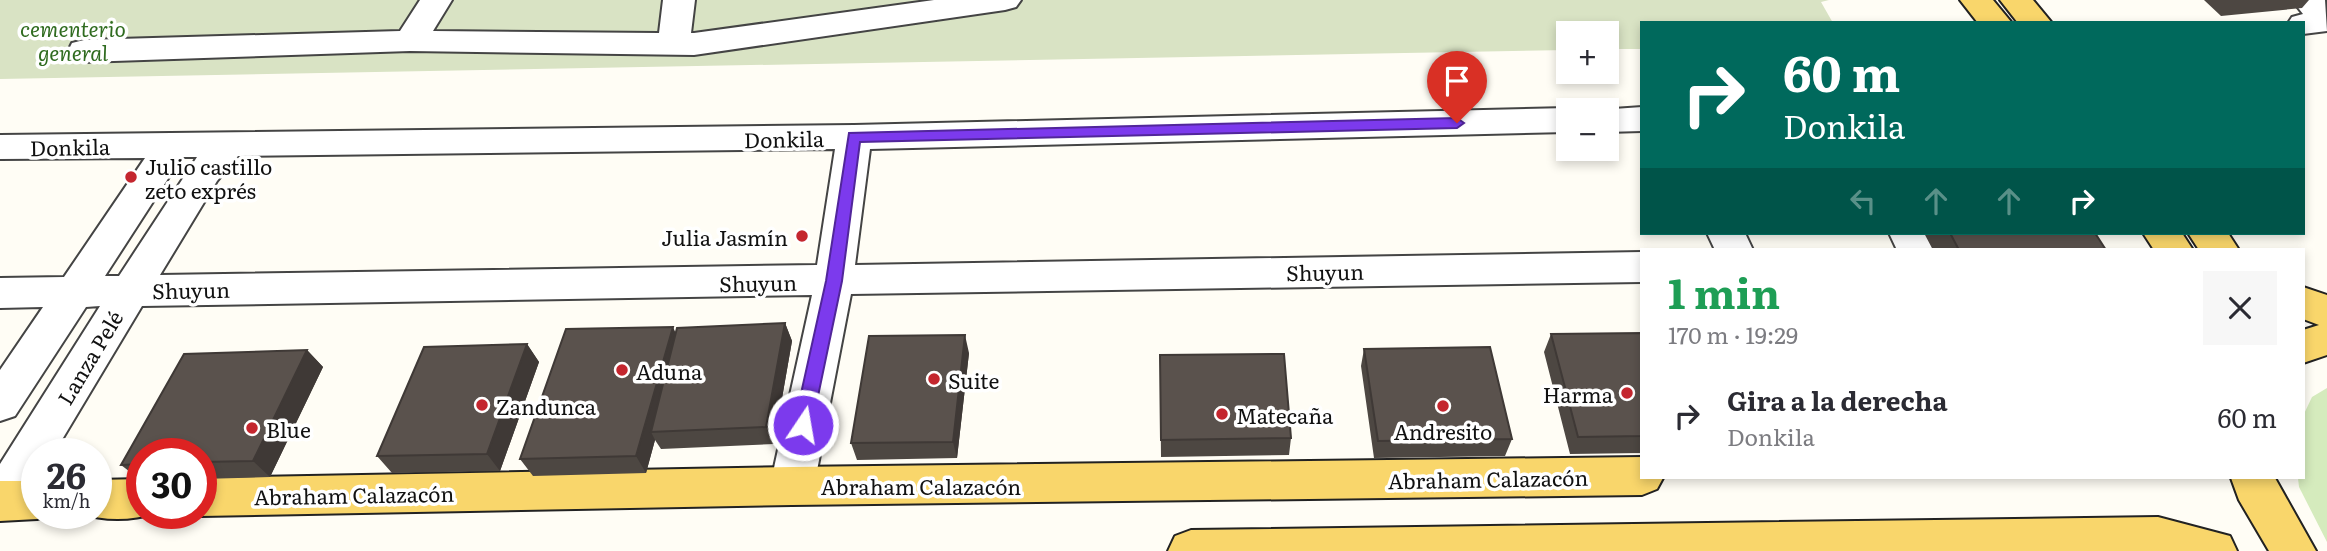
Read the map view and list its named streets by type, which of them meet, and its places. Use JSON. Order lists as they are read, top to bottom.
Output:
{
  "streets": {
    "main road": ["Abraham Calazacón"],
    "street": ["Donkila", "Shuyun", "Lanza Pelé"]
  },
  "crossings": [
    ["Donkila", "Lanza Pelé"],
    ["Shuyun", "Lanza Pelé"]
  ],
  "parks": ["cementerio general"],
  "places": [
    "Julio castillo zeto exprés",
    "Julia Jasmín",
    "Aduna",
    "Suite",
    "Harma",
    "Zandunca",
    "Andresito",
    "Matecaña",
    "Blue"
  ],
  "page": {
    "map_buttons": ["+", "−"],
    "turn": ["60 m", "Donkila"],
    "heading": ["1 min", "170 m · 19:29"],
    "list": [
      {
        "name": "Gira a la derecha",
        "note": "Donkila",
        "value": "60 m"
      }
    ],
    "speed": "26 km/h",
    "limit": "30"
  }
}
